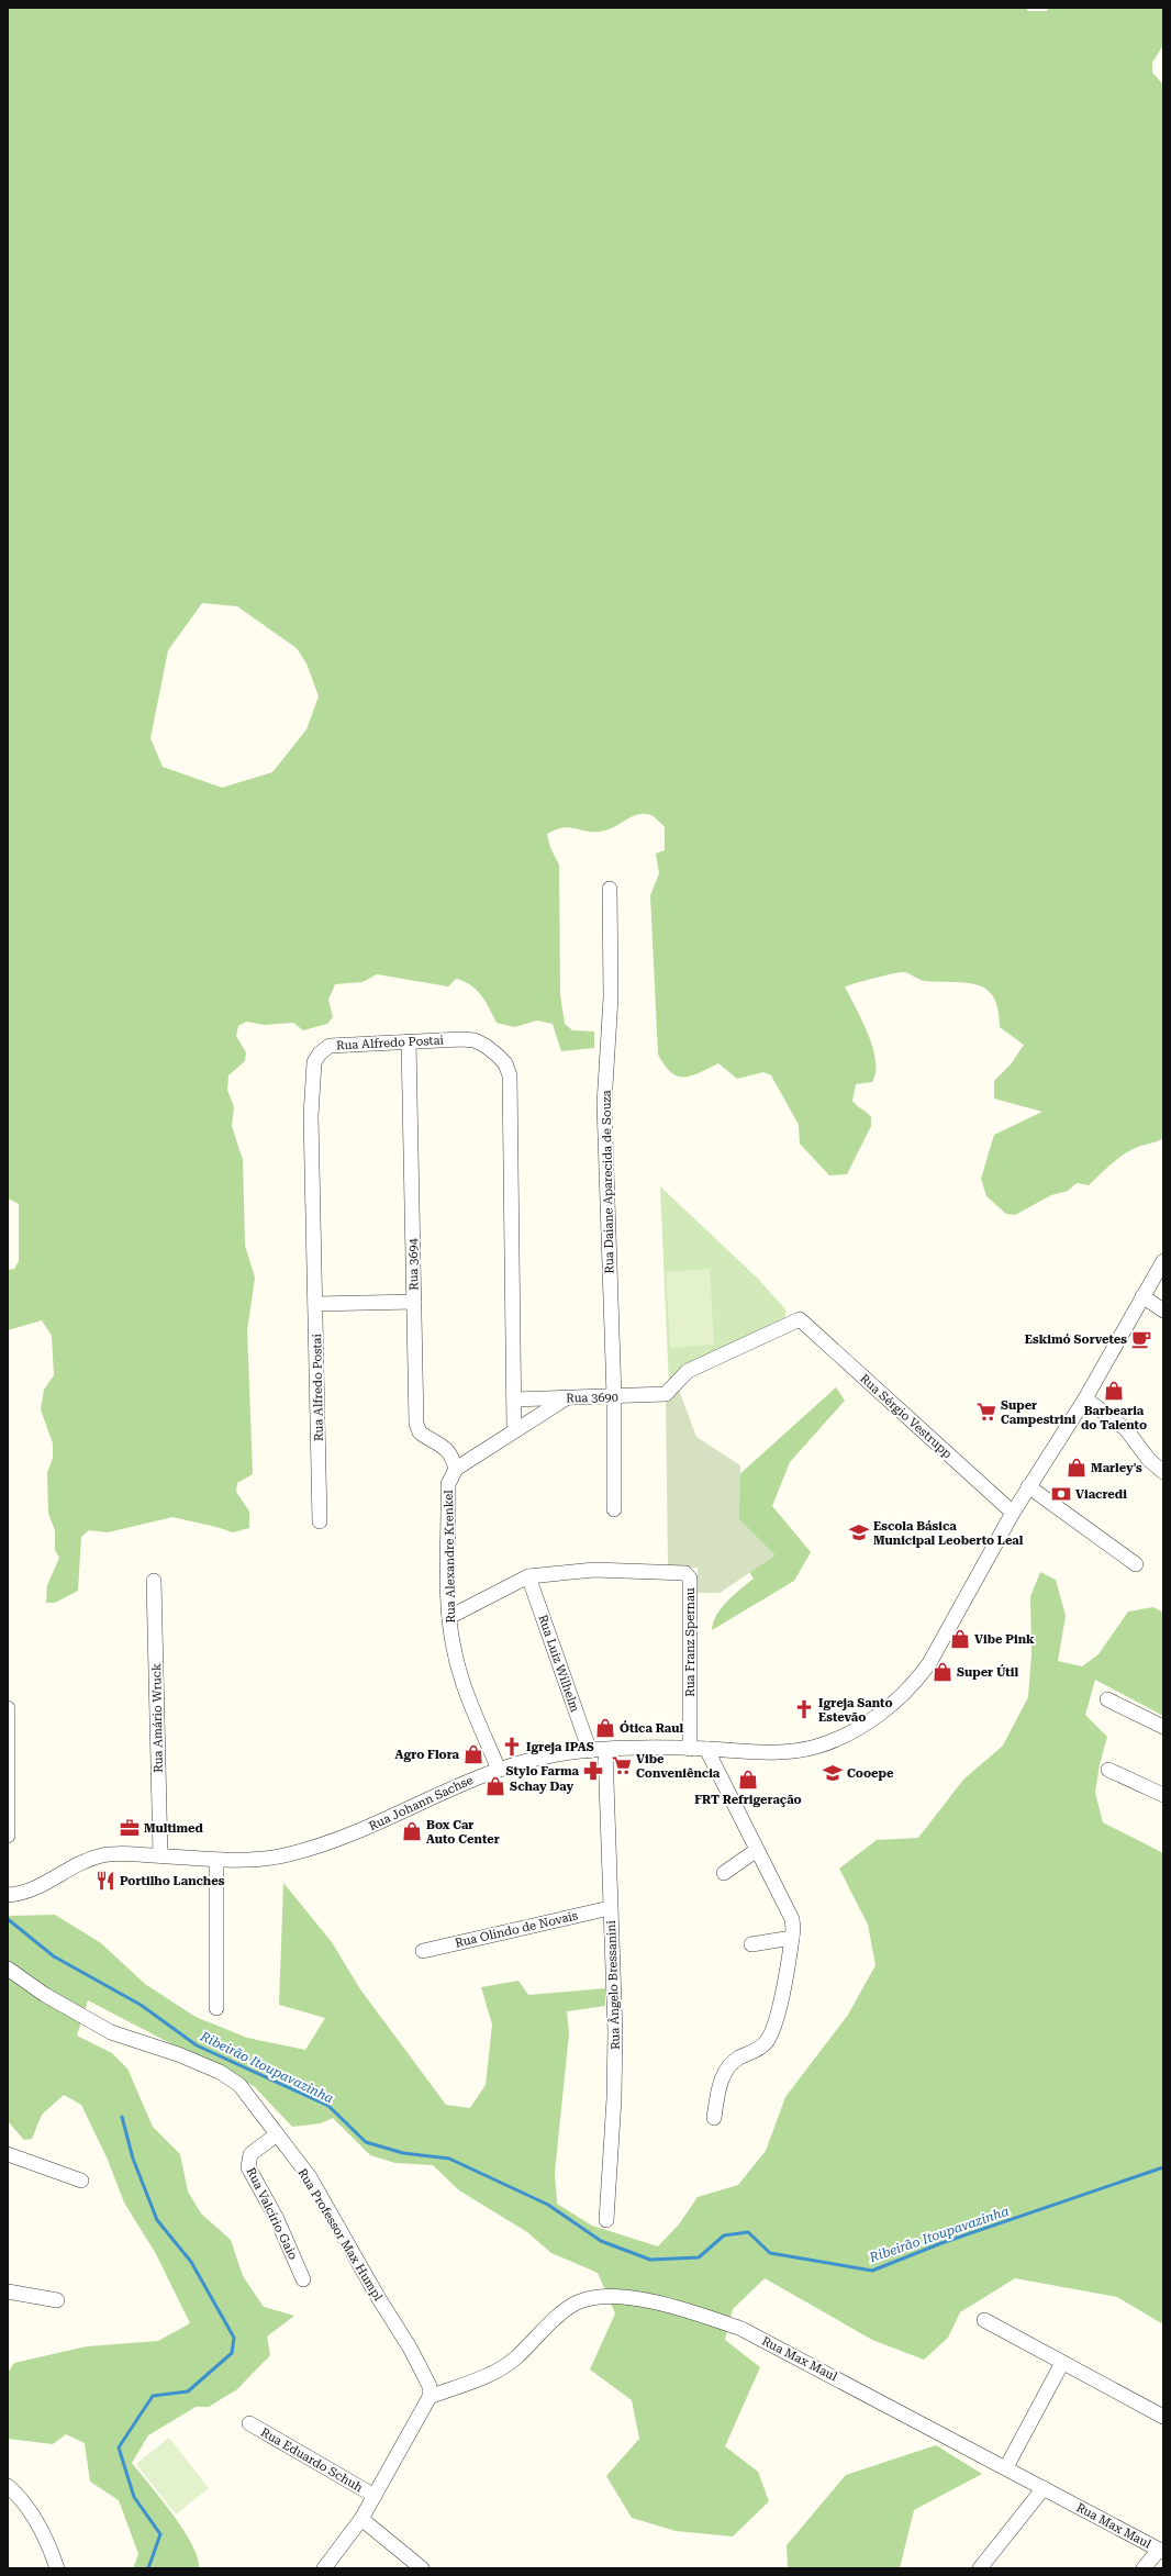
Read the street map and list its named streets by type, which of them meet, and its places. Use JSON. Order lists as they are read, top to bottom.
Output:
{
  "streets": {
    "street": [
      "Rua Alfredo Postai",
      "Rua Daiane Aparecida de Souza",
      "Rua 3694",
      "Rua 3690",
      "Rua Sérgio Vestrupp",
      "Rua Alexandre Krenkel",
      "Rua Franz Spernau",
      "Rua Luiz Wilhelm",
      "Rua Amário Wruck",
      "Rua Johann Sachse",
      "Rua Olindo de Novais",
      "Rua Ângelo Bressanini",
      "Rua Valcírio Gaio",
      "Rua Professor Max Humpl",
      "Rua Max Maul",
      "Rua Eduardo Schuh"
    ]
  },
  "crossings": [
    ["Rua Alfredo Postai", "Rua 3694"],
    ["Rua Alfredo Postai", "Rua 3690"],
    ["Rua Daiane Aparecida de Souza", "Rua 3690"],
    ["Rua 3694", "Rua Alexandre Krenkel"],
    ["Rua 3690", "Rua Sérgio Vestrupp"],
    ["Rua Sérgio Vestrupp", "Rua Johann Sachse"],
    ["Rua Alexandre Krenkel", "Rua Franz Spernau"],
    ["Rua Alexandre Krenkel", "Rua Johann Sachse"],
    ["Rua Franz Spernau", "Rua Luiz Wilhelm"],
    ["Rua Franz Spernau", "Rua Johann Sachse"],
    ["Rua Luiz Wilhelm", "Rua Johann Sachse"],
    ["Rua Amário Wruck", "Rua Johann Sachse"],
    ["Rua Johann Sachse", "Rua Ângelo Bressanini"],
    ["Rua Olindo de Novais", "Rua Ângelo Bressanini"],
    ["Rua Valcírio Gaio", "Rua Professor Max Humpl"],
    ["Rua Professor Max Humpl", "Rua Max Maul"]
  ],
  "water": ["Ribeirão Itoupavazinha"],
  "places": {
    "cafe": ["Eskimó Sorvetes"],
    "shop": [
      "Barbearia do Talento",
      "Marley's",
      "Vibe Pink",
      "Super Útil",
      "Ótica Raul",
      "Agro Flora",
      "FRT Refrigeração",
      "Schay Day",
      "Box Car Auto Center"
    ],
    "supermarket": ["Super Campestrini", "Vibe Conveniência"],
    "bank": ["Viacredi"],
    "school or university": ["Escola Básica Municipal Leoberto Leal", "Cooepe"],
    "church": ["Igreja Santo Estevão", "Igreja IPAS"],
    "pharmacy": ["Stylo Farma"],
    "office": ["Multimed"],
    "restaurant": ["Portilho Lanches"]
  }
}
